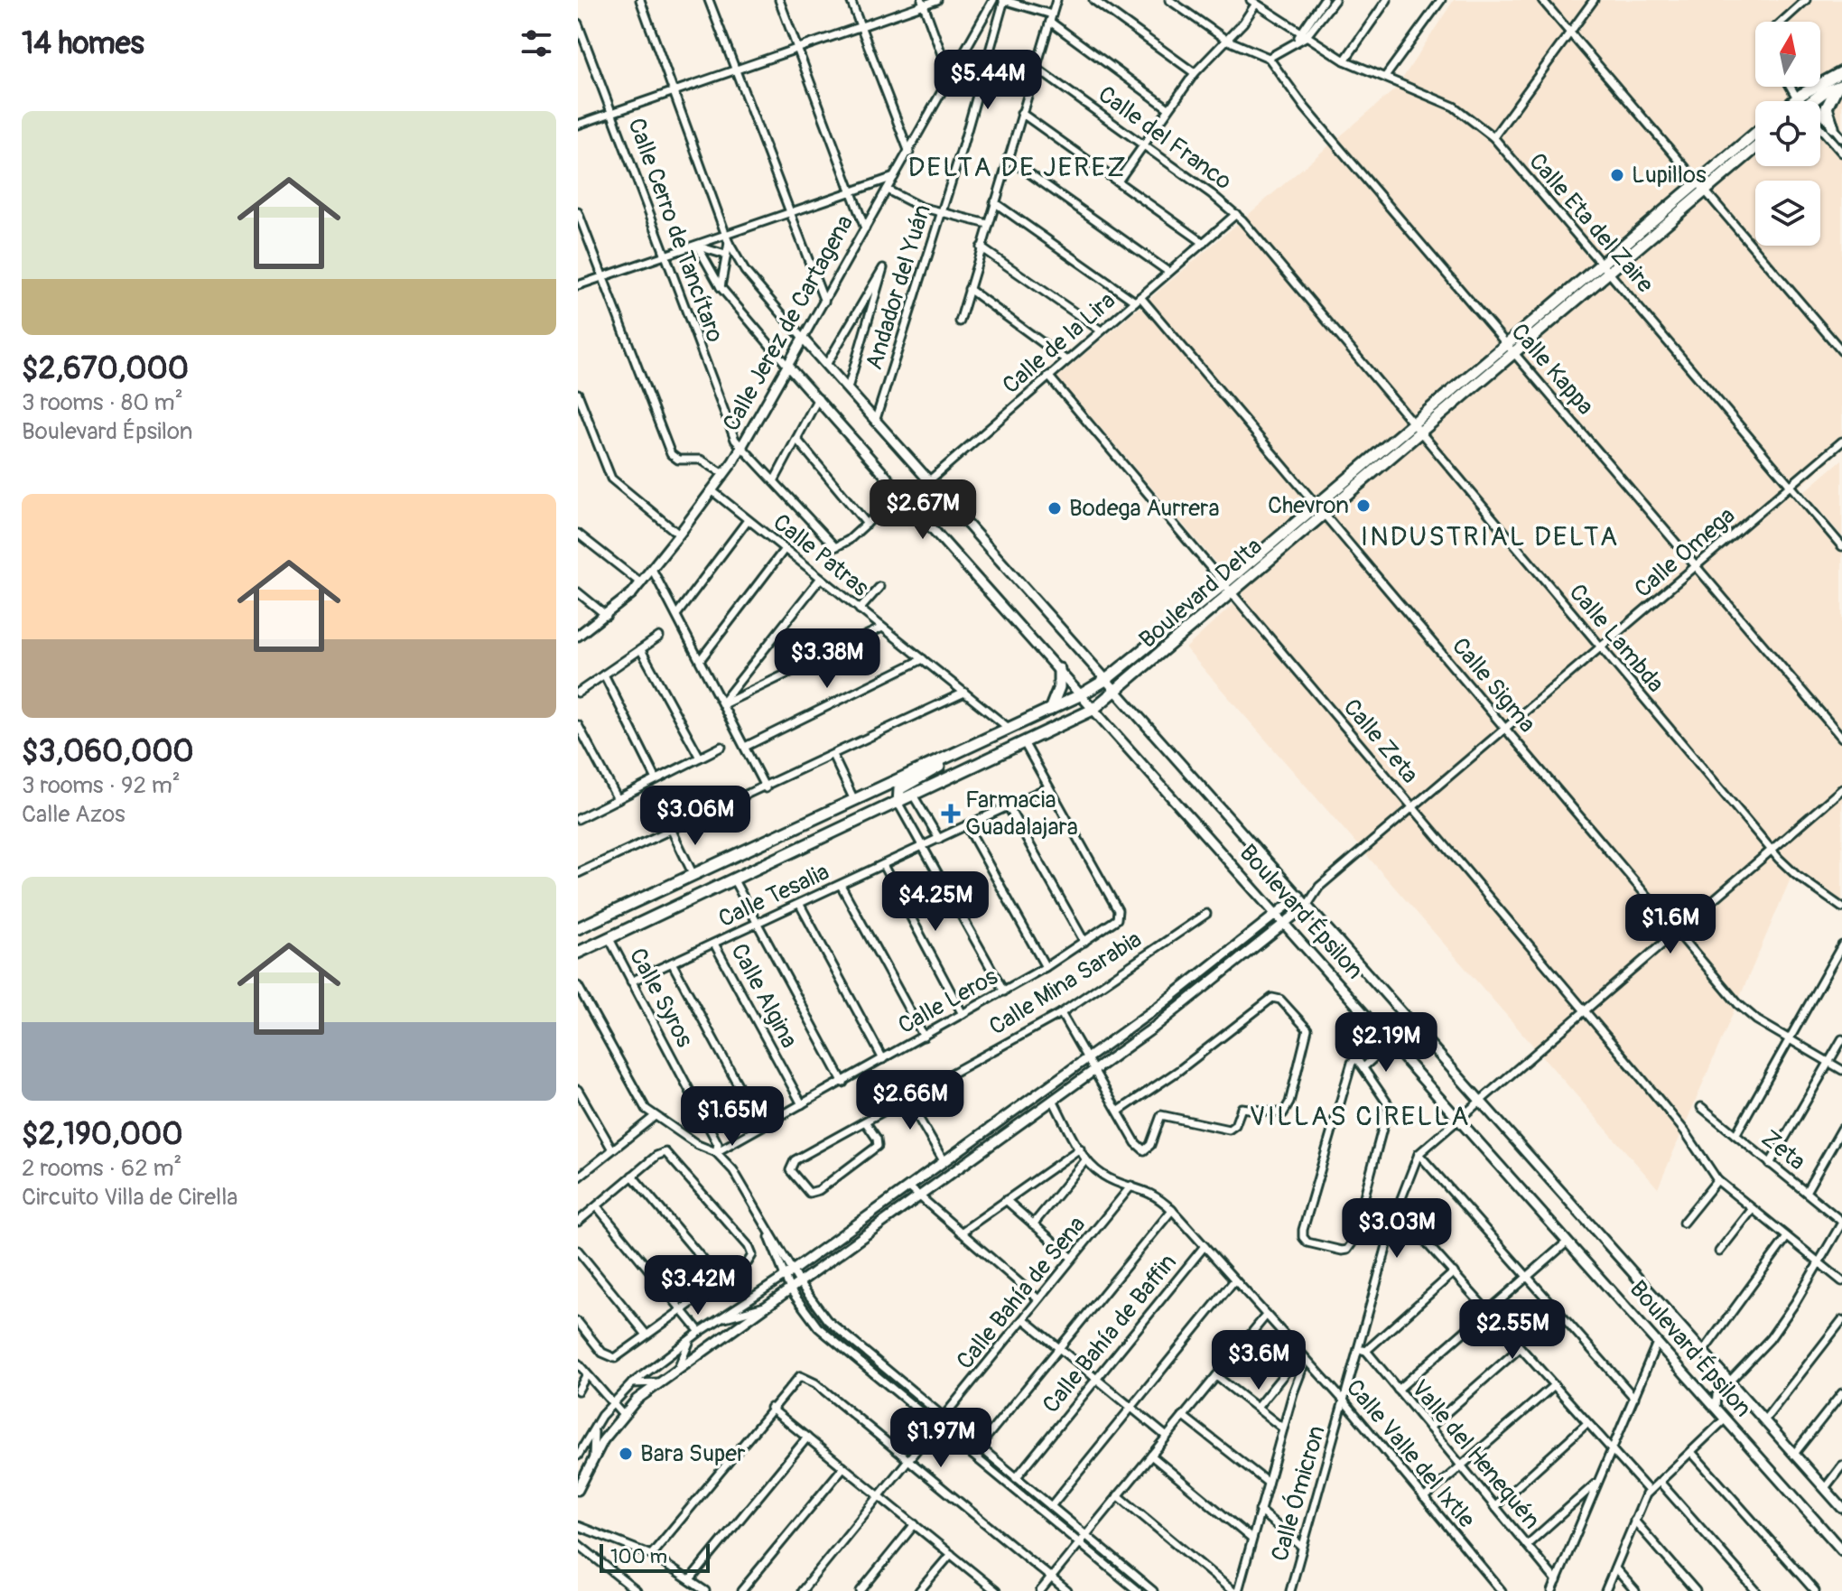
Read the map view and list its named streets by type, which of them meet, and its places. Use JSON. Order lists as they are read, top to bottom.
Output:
{
  "streets": {
    "main road": ["Boulevard Delta"],
    "street": [
      "Calle del Franco",
      "Calle Eta del Zaire",
      "Calle Cerro de Tancítaro",
      "Andador del Yuán",
      "Calle Jerez de Cartagena",
      "Calle de la Lira",
      "Calle Kappa",
      "Calle Omega",
      "Calle Patras",
      "Calle Lambda",
      "Calle Sigma",
      "Calle Zeta",
      "Calle Tesalia",
      "Boulevard Épsilon",
      "Calle Mina Sarabia",
      "Calle Algina",
      "Calle Syros",
      "Calle Leros",
      "Zeta",
      "Calle Bahía de Sena",
      "Calle Bahía de Baffin",
      "Calle Valle del Ixtle",
      "Valle del Henequén",
      "Calle Ómicron"
    ]
  },
  "crossings": [
    ["Calle del Franco", "Calle de la Lira"],
    ["Calle del Franco", "Calle Lambda"],
    ["Calle Eta del Zaire", "Calle Omega"],
    ["Calle Eta del Zaire", "Boulevard Delta"],
    ["Calle Cerro de Tancítaro", "Calle Jerez de Cartagena"],
    ["Calle Cerro de Tancítaro", "Calle de la Lira"],
    ["Andador del Yuán", "Boulevard Épsilon"],
    ["Calle Jerez de Cartagena", "Calle Patras"],
    ["Calle Jerez de Cartagena", "Boulevard Épsilon"],
    ["Calle de la Lira", "Calle Lambda"],
    ["Calle de la Lira", "Calle Sigma"],
    ["Calle de la Lira", "Calle Zeta"],
    ["Calle de la Lira", "Boulevard Épsilon"],
    ["Calle Kappa", "Calle Omega"],
    ["Calle Kappa", "Boulevard Delta"],
    ["Calle Omega", "Calle Lambda"],
    ["Calle Omega", "Calle Sigma"],
    ["Calle Omega", "Calle Zeta"],
    ["Calle Omega", "Boulevard Épsilon"],
    ["Calle Patras", "Boulevard Delta"],
    ["Boulevard Delta", "Calle Lambda"],
    ["Boulevard Delta", "Calle Sigma"],
    ["Boulevard Delta", "Calle Zeta"],
    ["Boulevard Delta", "Boulevard Épsilon"],
    ["Boulevard Delta", "Calle Syros"],
    ["Calle Lambda", "Calle Ómicron"],
    ["Calle Sigma", "Calle Ómicron"],
    ["Calle Zeta", "Calle Ómicron"],
    ["Calle Tesalia", "Calle Algina"],
    ["Calle Tesalia", "Calle Syros"],
    ["Calle Tesalia", "Calle Leros"],
    ["Boulevard Épsilon", "Calle Ómicron"],
    ["Calle Algina", "Calle Leros"],
    ["Calle Syros", "Calle Leros"],
    ["Calle Bahía de Sena", "Calle Valle del Ixtle"],
    ["Calle Bahía de Baffin", "Calle Valle del Ixtle"],
    ["Calle Valle del Ixtle", "Calle Ómicron"]
  ],
  "districts": ["DELTA DE JEREZ", "INDUSTRIAL DELTA", "VILLAS CIRELLA"],
  "places": {
    "other": [
      "Lupillos",
      "Chevron",
      "Bodega Aurrera",
      "Bara Super"
    ],
    "health": ["Farmacia Guadalajara"]
  },
  "scale_bar": "100 m",
  "north": "top",
  "page": {
    "heading": "14 homes",
    "price": [
      "$5.44M",
      "$2.67M",
      "$3.38M",
      "$3.06M",
      "$4.25M",
      "$1.6M",
      "$2.19M",
      "$2.66M",
      "$1.65M",
      "$3.03M",
      "$3.42M",
      "$2.55M",
      "$3.6M",
      "$1.97M"
    ],
    "list": [
      {
        "name": "$2,670,000",
        "note": "3 rooms · 80 m² · Boulevard Épsilon"
      },
      {
        "name": "$3,060,000",
        "note": "3 rooms · 92 m² · Calle Azos"
      },
      {
        "name": "$2,190,000",
        "note": "2 rooms · 62 m² · Circuito Villa de Cirella"
      }
    ],
    "scale": "100 m"
  }
}
